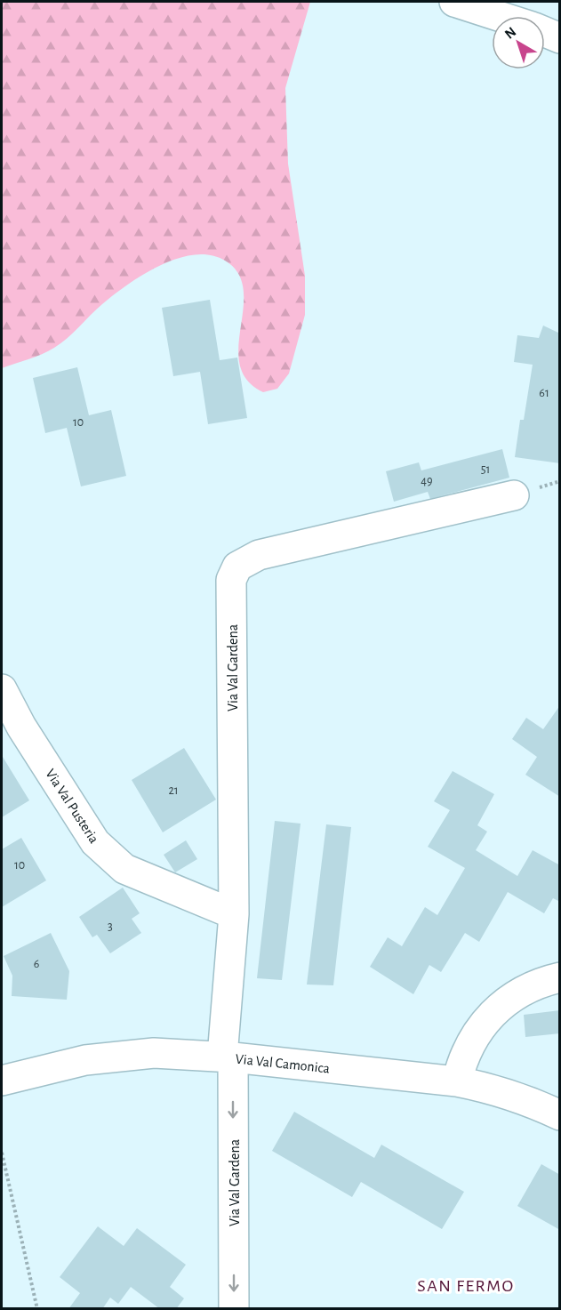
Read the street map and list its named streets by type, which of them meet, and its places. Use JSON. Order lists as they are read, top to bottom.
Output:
{
  "streets": {
    "street": ["Via Val Gardena", "Via Val Pusteria", "Via Val Camonica"]
  },
  "crossings": [
    ["Via Val Gardena", "Via Val Pusteria"],
    ["Via Val Gardena", "Via Val Camonica"]
  ],
  "districts": ["SAN FERMO"],
  "house_numbers": [
    "61",
    "10",
    "51",
    "49",
    "21",
    "10",
    "3",
    "6"
  ],
  "north": "top left"
}
